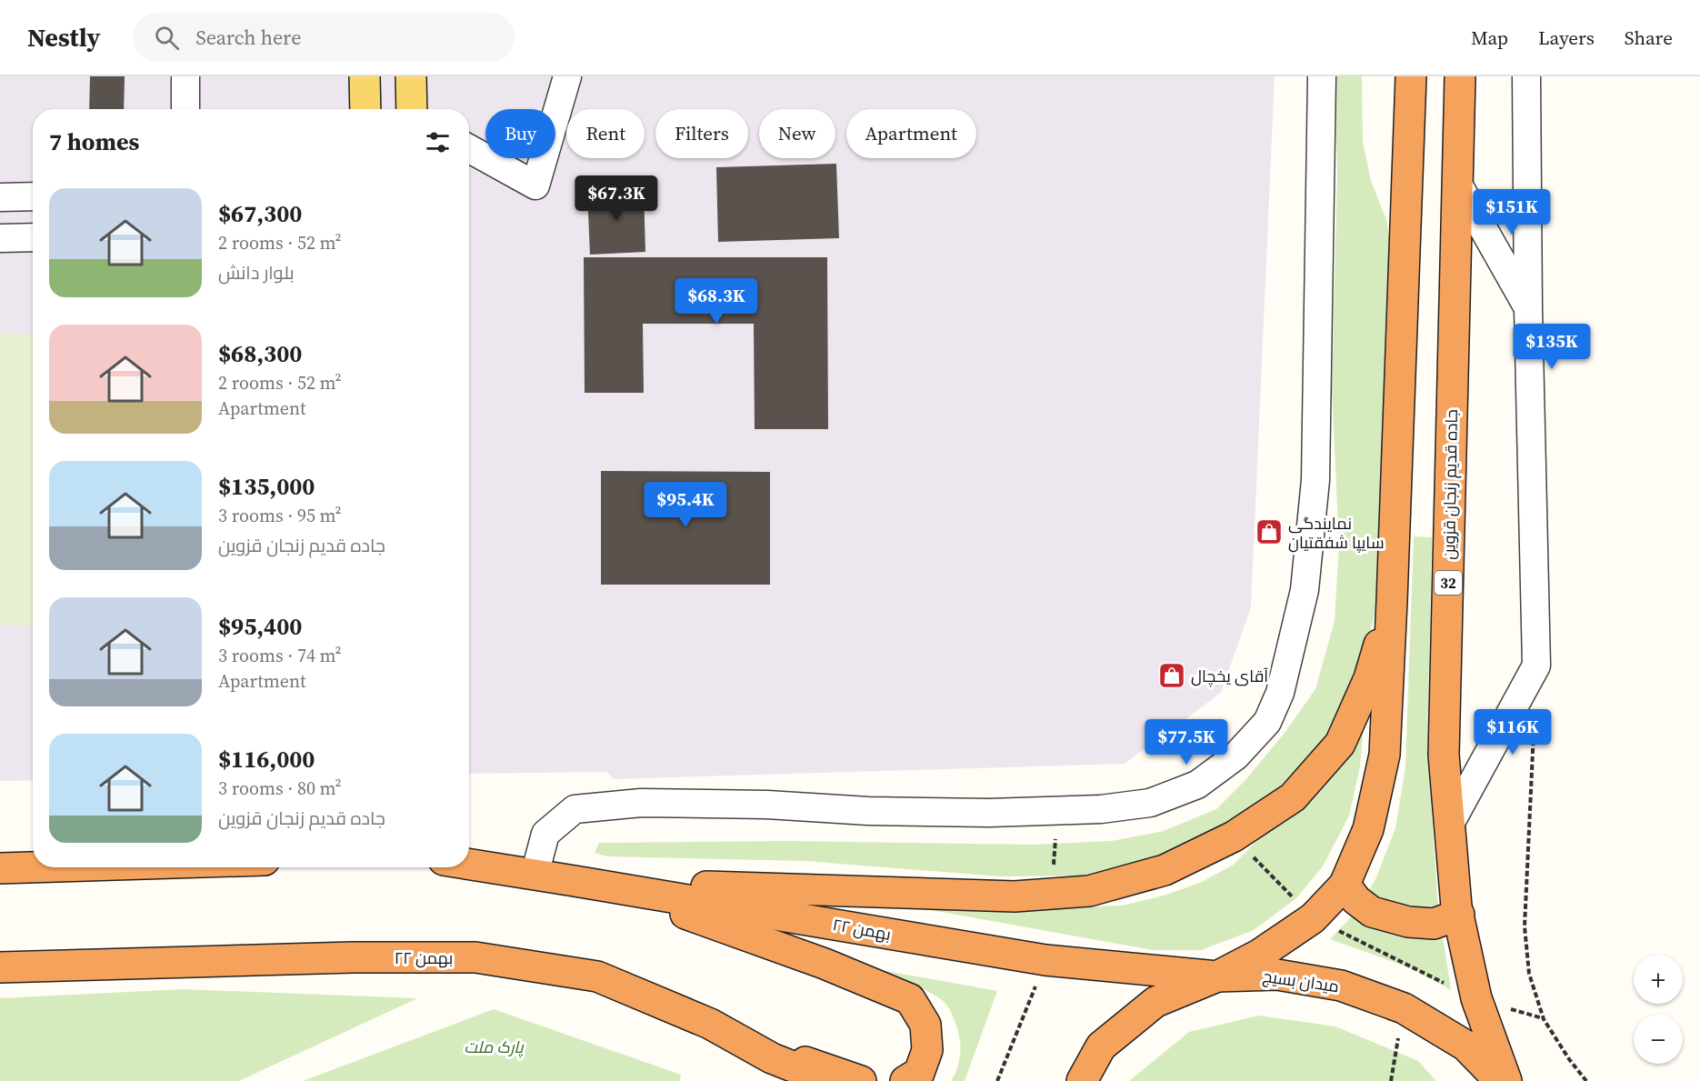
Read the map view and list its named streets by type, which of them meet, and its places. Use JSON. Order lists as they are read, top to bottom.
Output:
{
  "streets": {
    "highway": [
      "جاده قدیم زنجان قزوین",
      "32",
      "۲۲ بهمن",
      "میدان بسیج"
    ]
  },
  "crossings": [
    ["۲۲ بهمن", "میدان بسیج"]
  ],
  "parks": ["پارک ملت"],
  "places": {
    "shop": ["نمایندگی سایپا شفقتیان", "آقای یخچال"]
  },
  "page": {
    "header": "Nestly",
    "search": "Search here",
    "nav": ["Map", "Layers", "Share"],
    "chip": [
      "Buy",
      "Rent",
      "Filters",
      "New",
      "Apartment"
    ],
    "heading": "7 homes",
    "list": [
      {
        "name": "$67,300",
        "note": "2 rooms · 52 m² · بلوار دانش"
      },
      {
        "name": "$68,300",
        "note": "2 rooms · 52 m² · Apartment"
      },
      {
        "name": "$135,000",
        "note": "3 rooms · 95 m² · جاده قدیم زنجان قزوین"
      },
      {
        "name": "$95,400",
        "note": "3 rooms · 74 m² · Apartment"
      },
      {
        "name": "$116,000",
        "note": "3 rooms · 80 m² · جاده قدیم زنجان قزوین"
      }
    ],
    "price": [
      "$67.3K",
      "$151K",
      "$68.3K",
      "$135K",
      "$95.4K",
      "$116K",
      "$77.5K"
    ],
    "map_buttons": ["+", "−"]
  }
}
